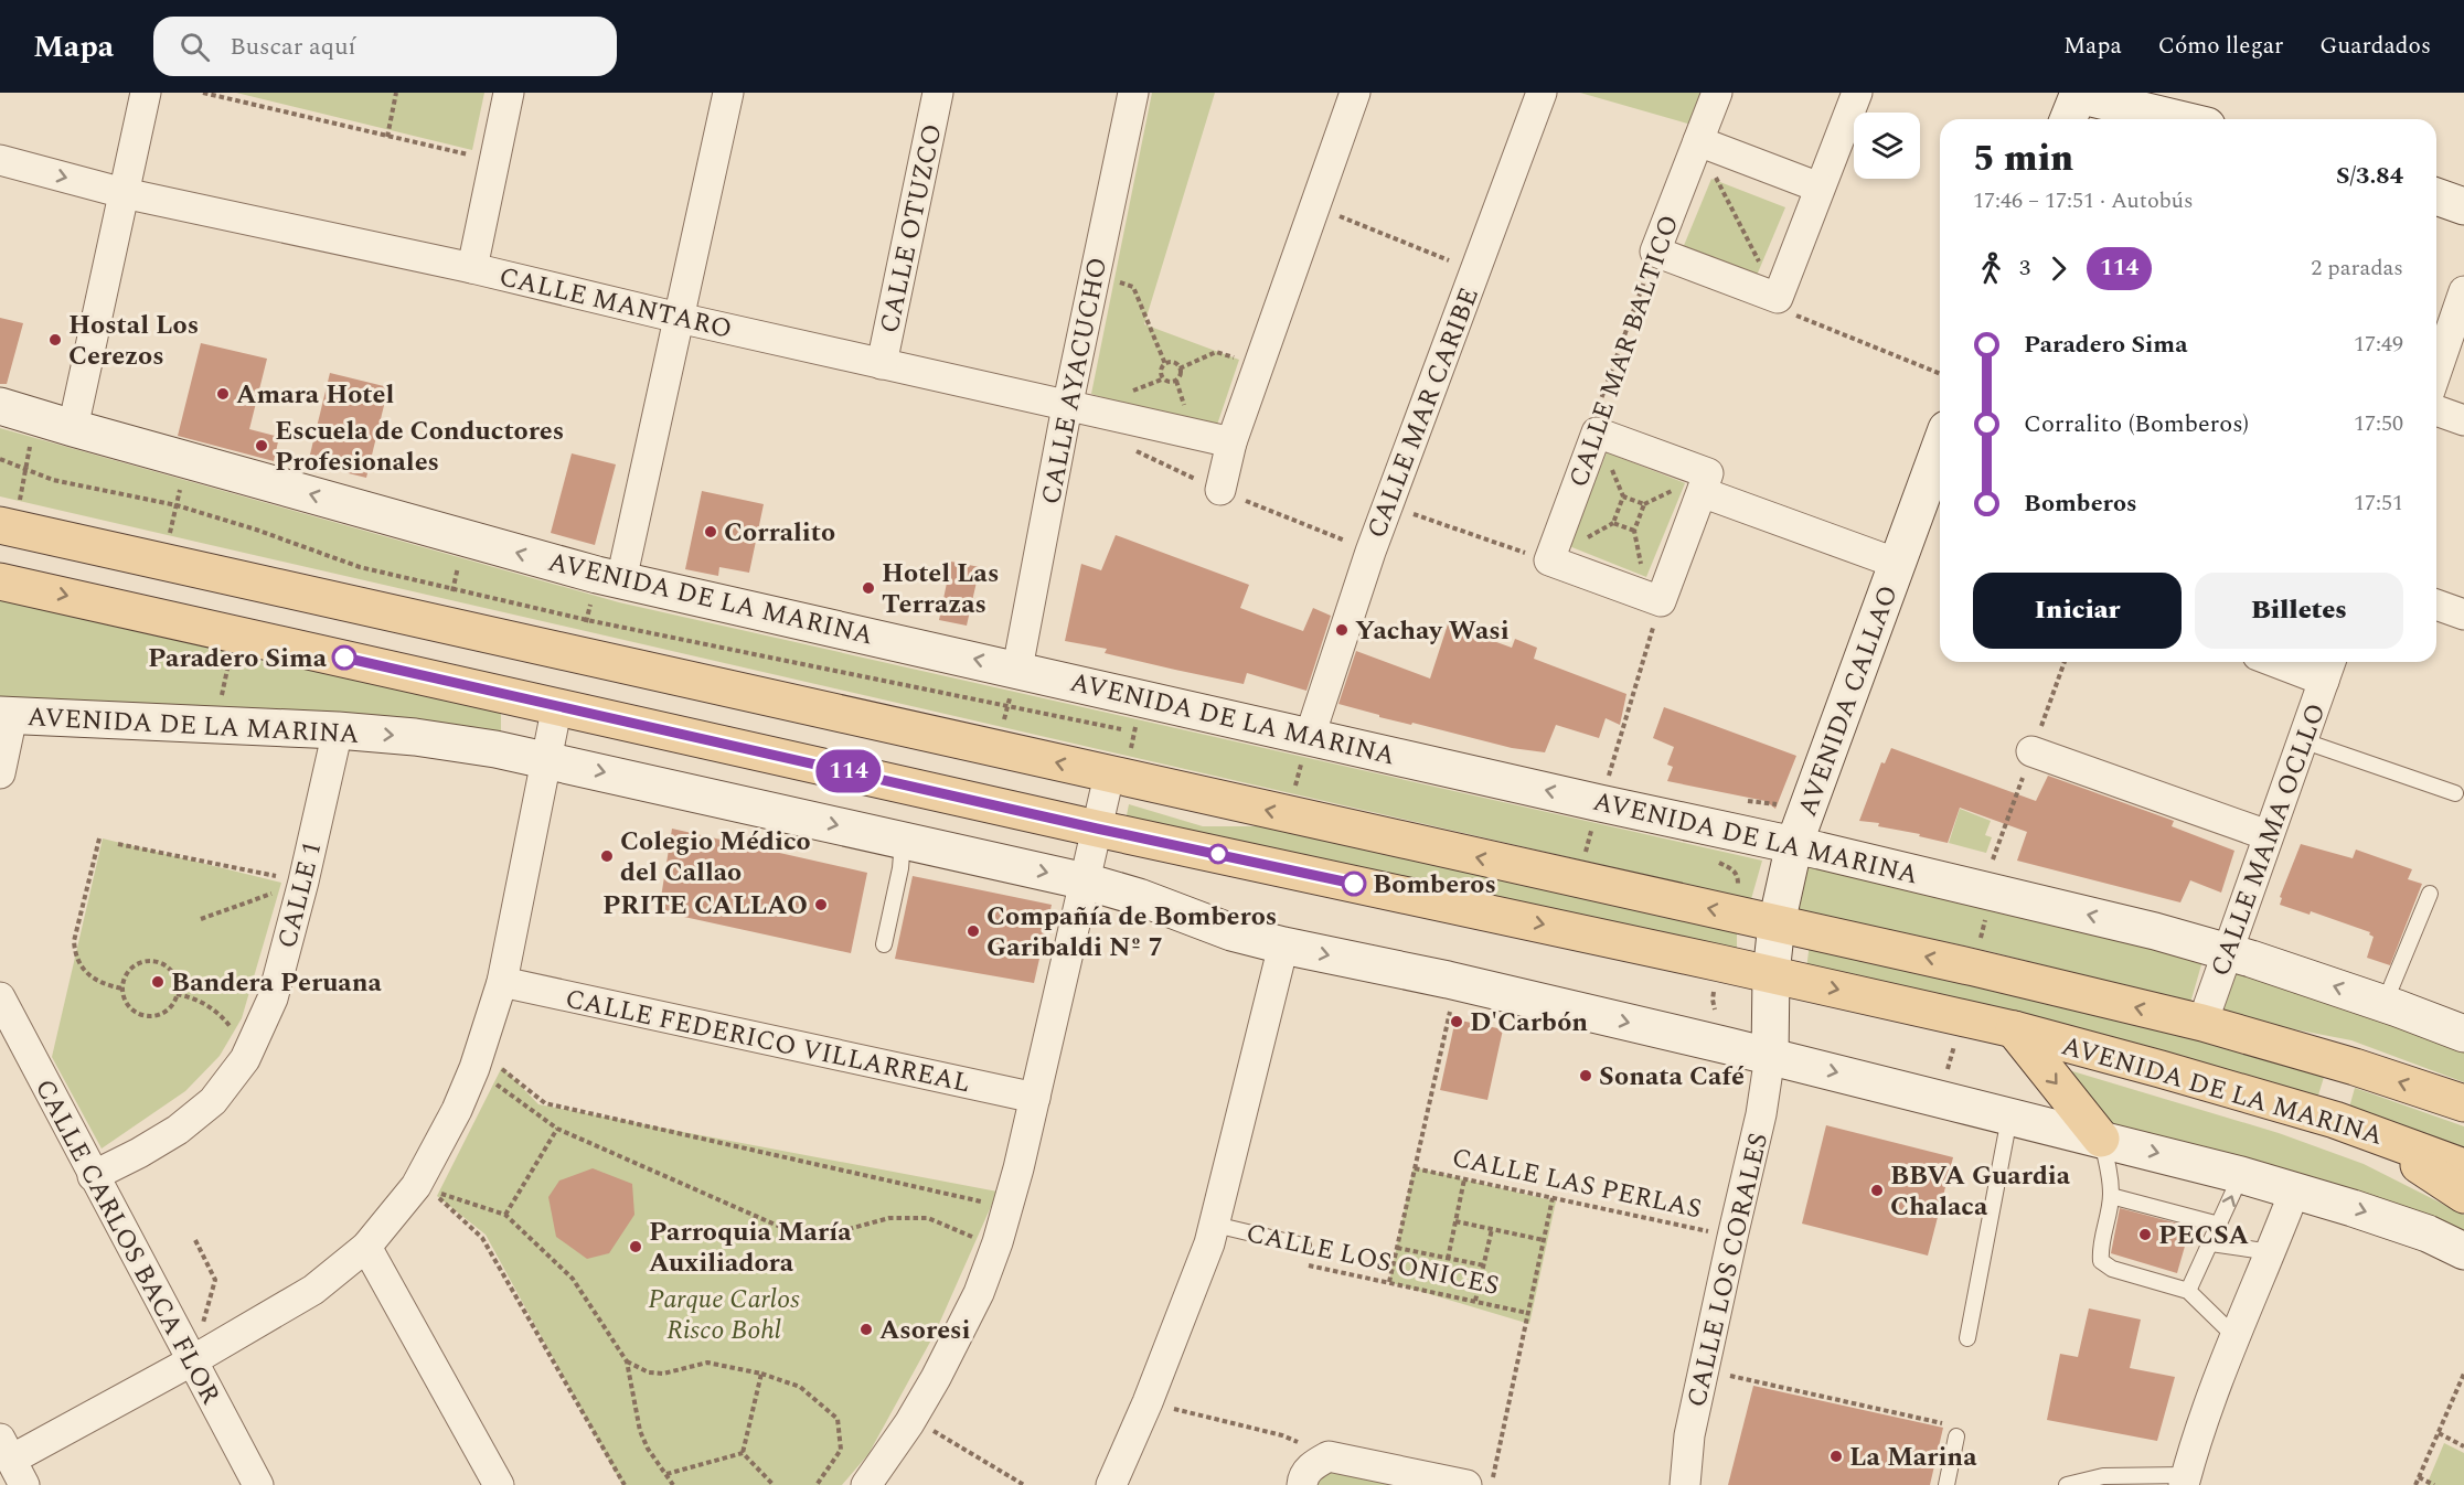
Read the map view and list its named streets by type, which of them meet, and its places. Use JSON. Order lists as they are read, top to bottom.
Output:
{
  "streets": {
    "main road": ["AVENIDA DE LA MARINA", "AVENIDA CALLAO"],
    "street": [
      "CALLE OTUZCO",
      "CALLE MANTARO",
      "CALLE MAR BALTICO",
      "CALLE AYACUCHO",
      "CALLE MAR CARIBE",
      "CALLE MAMA OCLLO",
      "CALLE 1",
      "CALLE FEDERICO VILLARREAL",
      "CALLE CARLOS BACA FLOR",
      "CALLE LOS CORALES"
    ],
    "path": ["CALLE LAS PERLAS", "CALLE LOS ONICES"]
  },
  "crossings": [
    ["CALLE OTUZCO", "CALLE MANTARO"],
    ["CALLE MANTARO", "CALLE AYACUCHO"],
    ["CALLE AYACUCHO", "AVENIDA DE LA MARINA"],
    ["CALLE MAR CARIBE", "AVENIDA DE LA MARINA"],
    ["AVENIDA DE LA MARINA", "AVENIDA CALLAO"],
    ["AVENIDA DE LA MARINA", "CALLE MAMA OCLLO"],
    ["AVENIDA DE LA MARINA", "CALLE 1"],
    ["AVENIDA DE LA MARINA", "CALLE LOS CORALES"],
    ["AVENIDA CALLAO", "CALLE LOS CORALES"],
    ["CALLE 1", "CALLE CARLOS BACA FLOR"],
    ["CALLE LAS PERLAS", "CALLE LOS CORALES"]
  ],
  "parks": ["Parque Carlos Risco Bohl"],
  "places": [
    "Hostal Los Cerezos",
    "Amara Hotel",
    "Escuela de Conductores Profesionales",
    "Corralito",
    "Hotel Las Terrazas",
    "Yachay Wasi",
    "Paradero Sima",
    "Colegio Médico del Callao",
    "Bomberos",
    "PRITE CALLAO",
    "Compañía de Bomberos Garibaldi Nº 7",
    "Bandera Peruana",
    "D'Carbón",
    "Sonata Café",
    "BBVA Guardia Chalaca",
    "PECSA",
    "Parroquia María Auxiliadora",
    "Asoresi",
    "La Marina"
  ],
  "lines": ["bus line 114"],
  "page": {
    "header": "Mapa",
    "search": "Buscar aquí",
    "nav": ["Mapa", "Cómo llegar", "Guardados"],
    "on_map": "114",
    "heading": ["5 min", "17:46 – 17:51 · Autobús", "S/3.84"],
    "legs": ["3", "114", "2 paradas"],
    "list": [
      {
        "name": "Paradero Sima",
        "value": "17:49"
      },
      {
        "name": "Corralito (Bomberos)",
        "value": "17:50"
      },
      {
        "name": "Bomberos",
        "value": "17:51"
      }
    ],
    "buttons": ["Iniciar", "Billetes"]
  }
}
